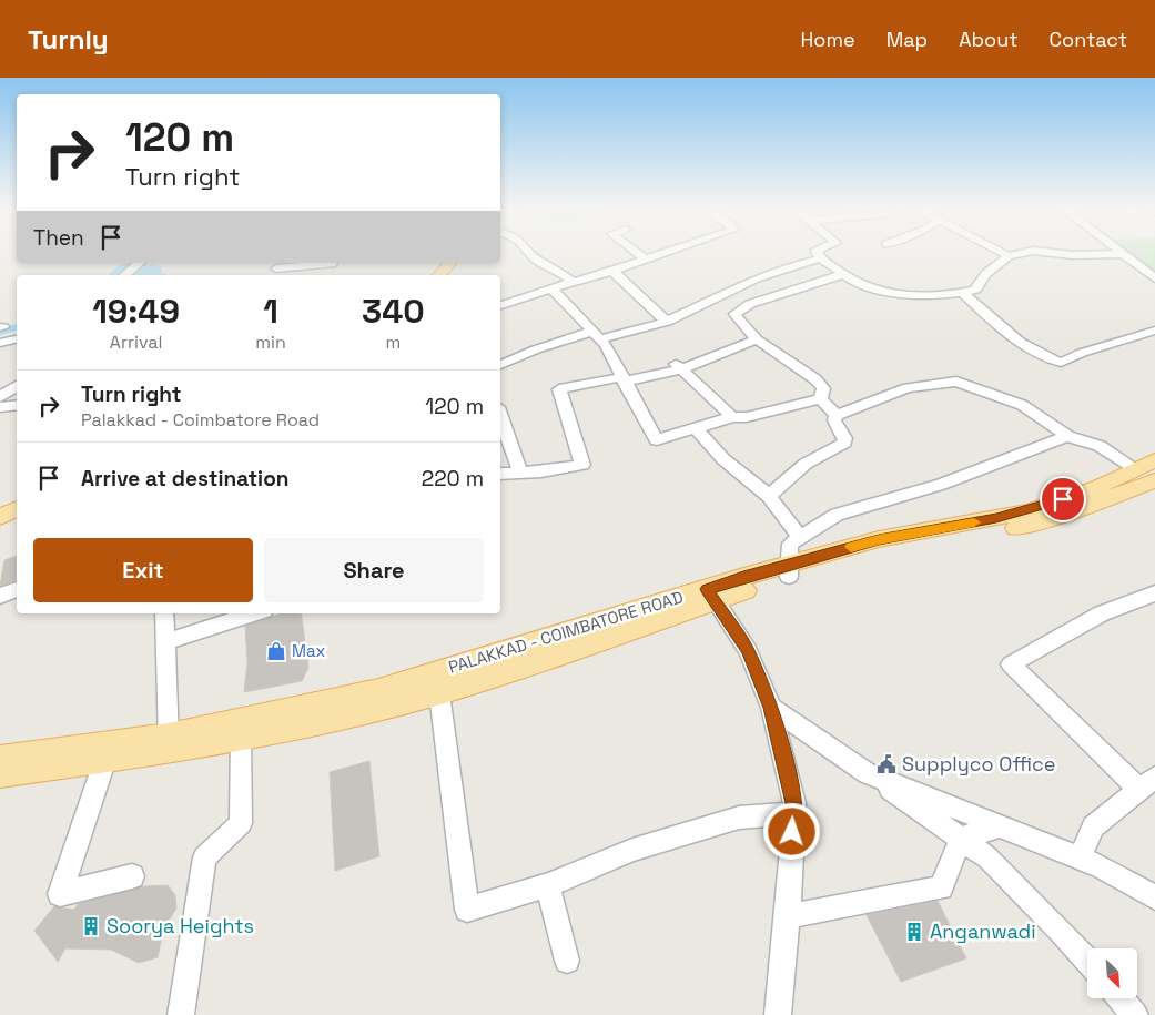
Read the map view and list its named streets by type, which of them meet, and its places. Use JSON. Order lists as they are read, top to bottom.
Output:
{
  "streets": {
    "main road": ["PALAKKAD - COIMBATORE ROAD"]
  },
  "places": {
    "shop": ["Max"],
    "public building": ["Supplyco Office"],
    "building": ["Soorya Heights", "Anganwadi"]
  },
  "north": "bottom right",
  "page": {
    "header": "Turnly",
    "nav": [
      "Home",
      "Map",
      "About",
      "Contact"
    ],
    "turn": ["120 m", "Turn right"],
    "then": "Then",
    "eta": [
      "19:49",
      "Arrival",
      "1",
      "min",
      "340",
      "m"
    ],
    "list": [
      {
        "name": "Turn right",
        "note": "Palakkad - Coimbatore Road",
        "value": "120 m"
      },
      {
        "name": "Arrive at destination",
        "value": "220 m"
      }
    ],
    "buttons": ["Exit", "Share"]
  }
}
